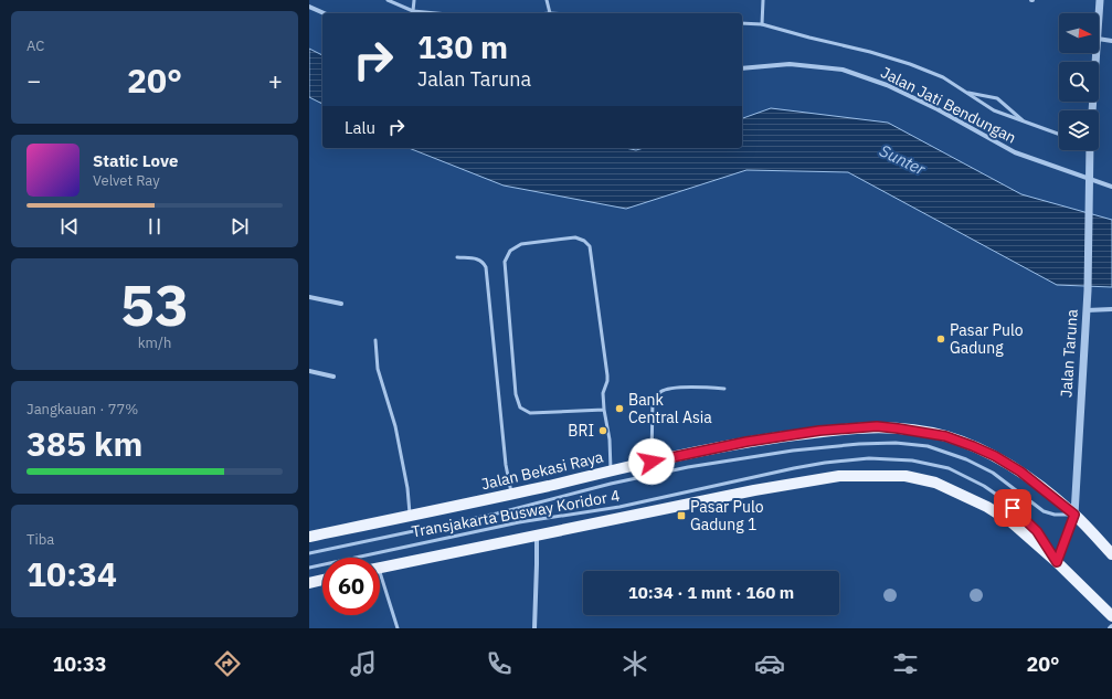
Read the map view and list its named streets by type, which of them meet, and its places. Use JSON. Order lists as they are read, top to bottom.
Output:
{
  "streets": {
    "main road": ["Jalan Bekasi Raya"],
    "street": ["Jalan Jati Bendungan", "Jalan Taruna"],
    "lane": ["Transjakarta Busway Koridor 4"]
  },
  "crossings": [
    ["Jalan Jati Bendungan", "Jalan Taruna"],
    ["Jalan Taruna", "Jalan Bekasi Raya"],
    ["Jalan Taruna", "Transjakarta Busway Koridor 4"],
    ["Jalan Bekasi Raya", "Transjakarta Busway Koridor 4"]
  ],
  "water": ["Sunter"],
  "places": {
    "other": ["Pasar Pulo Gadung", "Bank Central Asia", "BRI"],
    "transit": ["Pasar Pulo Gadung 1"]
  },
  "north": "right",
  "page": {
    "tile": [
      "AC",
      ["53", "km/h"],
      ["Jangkauan · 77%", "385 km"],
      ["Tiba", "10:34"]
    ],
    "turn": ["130 m", "Jalan Taruna"],
    "heat": ["−", "20°", "+"],
    "then": "Lalu",
    "song": ["Static Love", "Velvet Ray"],
    "limit": "60",
    "trip": "10:34 · 1 mnt · 160 m",
    "tabs": ["10:33", "20°"]
  }
}
